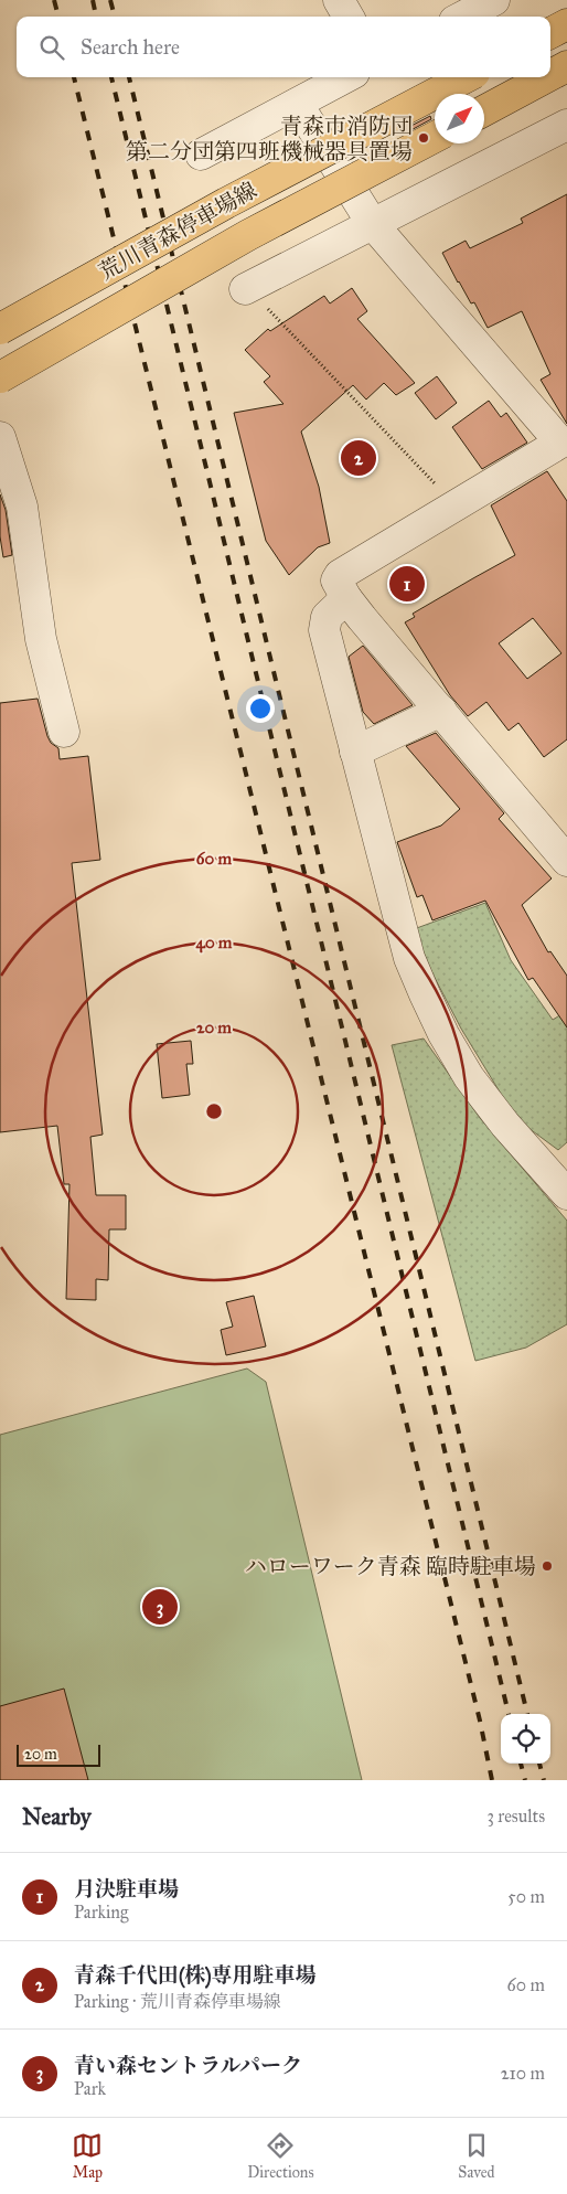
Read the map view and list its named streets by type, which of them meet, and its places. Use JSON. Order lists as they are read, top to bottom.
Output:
{
  "streets": {
    "main road": ["荒川青森停車場線"]
  },
  "places": ["青森市消防団 第二分団第四班機械器具置場", "ハローワーク青森 臨時駐車場"],
  "scale_bar": "20 m",
  "north": "top right",
  "page": {
    "search": "Search here",
    "pins": ["2", "1", "3"],
    "scale": "20 m",
    "heading": ["Nearby", "3 results"],
    "list": [
      {
        "mark": "1",
        "name": "月決駐車場",
        "note": "Parking",
        "value": "50 m"
      },
      {
        "mark": "2",
        "name": "青森千代田(株)専用駐車場",
        "note": "Parking · 荒川青森停車場線",
        "value": "60 m"
      },
      {
        "mark": "3",
        "name": "青い森セントラルパーク",
        "note": "Park",
        "value": "210 m"
      }
    ],
    "nav": ["Map", "Directions", "Saved"]
  },
  "rings": ["60 m", "40 m", "20 m"]
}
